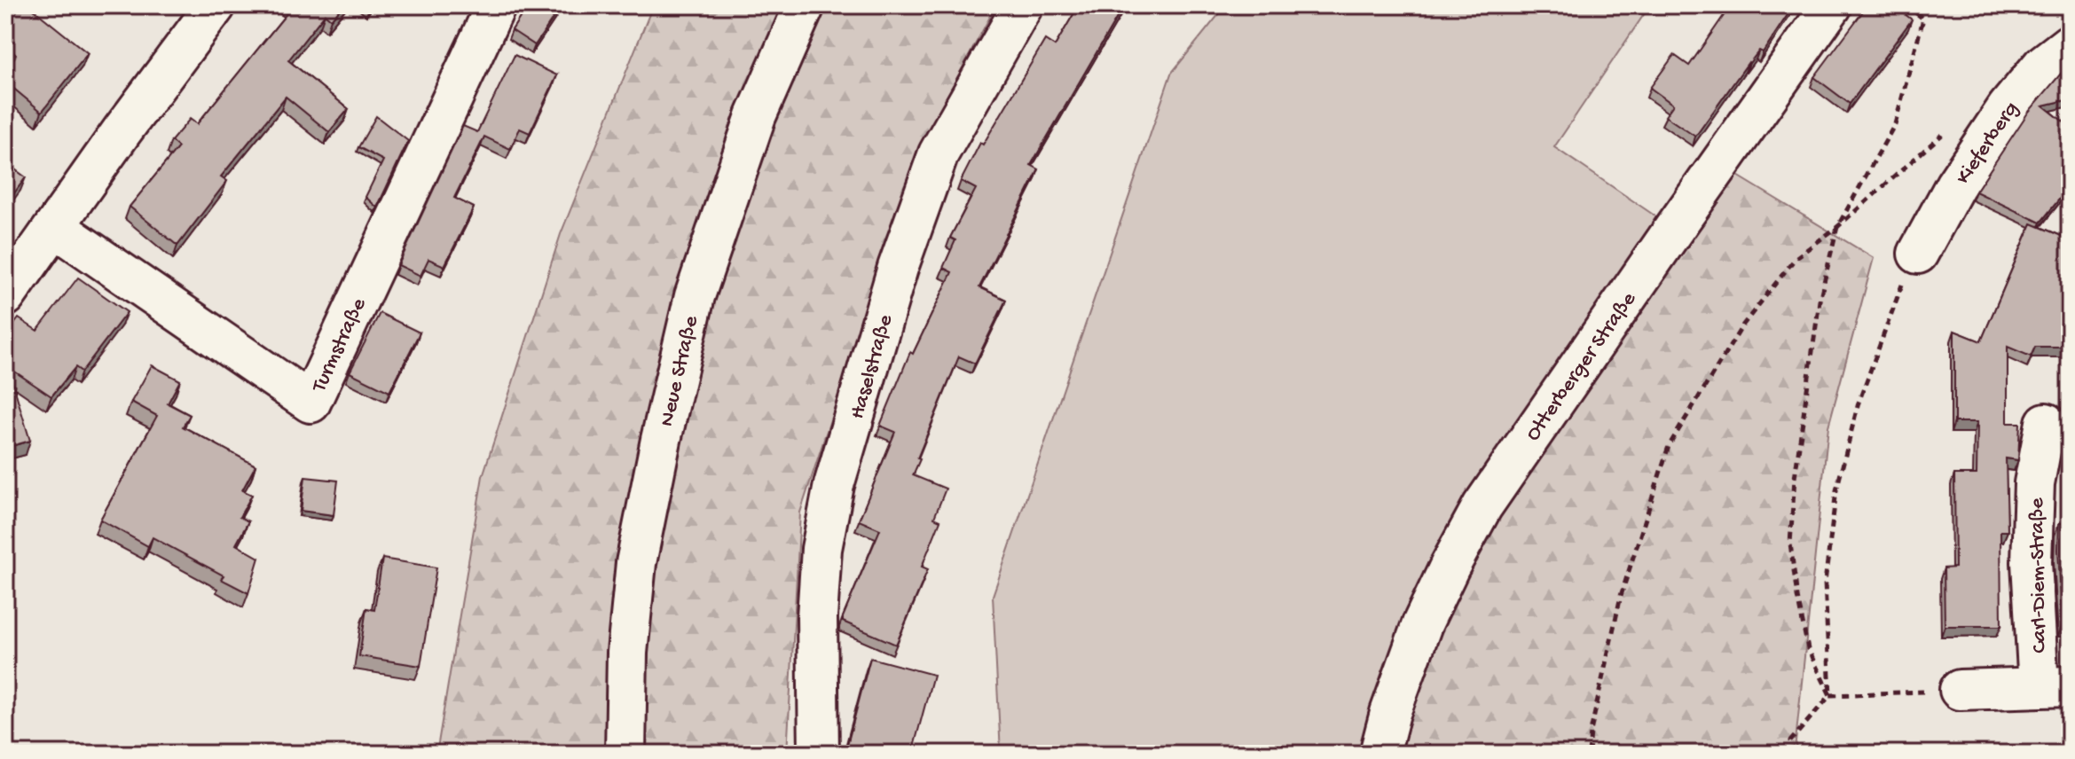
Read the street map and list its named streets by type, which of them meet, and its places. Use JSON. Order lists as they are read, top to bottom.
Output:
{
  "streets": {
    "street": [
      "Kieferberg",
      "Turmstraße",
      "Otterberger Straße",
      "Haselstraße",
      "Neue Straße",
      "Carl-Diem-Straße"
    ]
  }
}
